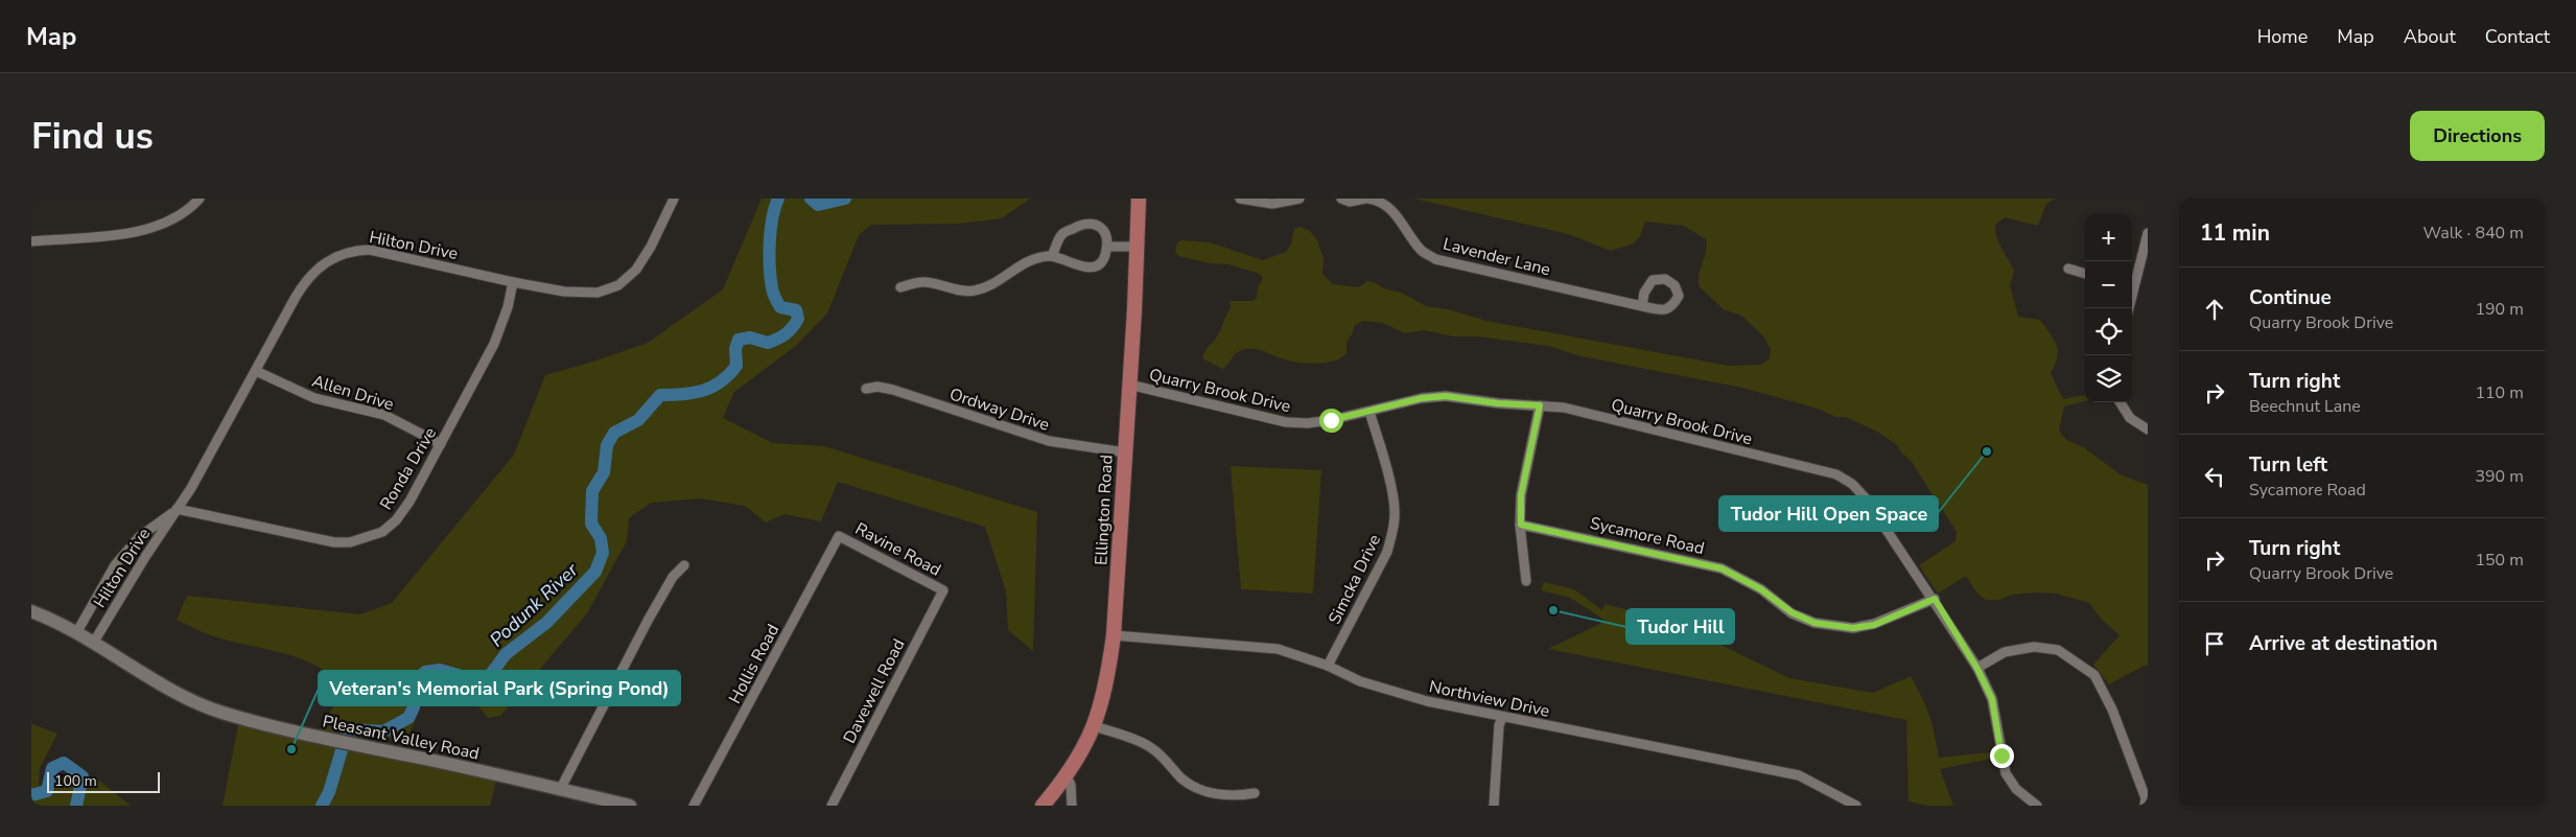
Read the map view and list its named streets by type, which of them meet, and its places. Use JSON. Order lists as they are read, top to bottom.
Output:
{
  "streets": {
    "main road": ["Ellington Road", "Pleasant Valley Road"],
    "street": [
      "Hilton Drive",
      "Lavender Lane",
      "Quarry Brook Drive",
      "Allen Drive",
      "Ordway Drive",
      "Ronda Drive",
      "Sycamore Road",
      "Ravine Road",
      "Simcka Drive",
      "Hollis Road",
      "Davewell Road",
      "Northview Drive"
    ]
  },
  "crossings": [
    ["Hilton Drive", "Allen Drive"],
    ["Hilton Drive", "Ronda Drive"],
    ["Hilton Drive", "Pleasant Valley Road"],
    ["Quarry Brook Drive", "Ellington Road"],
    ["Quarry Brook Drive", "Sycamore Road"],
    ["Quarry Brook Drive", "Simcka Drive"],
    ["Allen Drive", "Ronda Drive"],
    ["Ordway Drive", "Ellington Road"],
    ["Ellington Road", "Northview Drive"],
    ["Ravine Road", "Hollis Road"],
    ["Ravine Road", "Davewell Road"],
    ["Simcka Drive", "Northview Drive"]
  ],
  "water": ["Podunk River"],
  "places": ["Tudor Hill Open Space", "Tudor Hill", "Veteran's Memorial Park (Spring Pond)"],
  "scale_bar": "100 m",
  "page": {
    "header": "Map",
    "nav": [
      "Home",
      "Map",
      "About",
      "Contact"
    ],
    "buttons": "Directions",
    "title": "Find us",
    "heading": ["11 min", "Walk · 840 m"],
    "map_buttons": ["+", "−"],
    "list": [
      ["Continue", "Quarry Brook Drive", "190 m"],
      ["Turn right", "Beechnut Lane", "110 m"],
      ["Turn left", "Sycamore Road", "390 m"],
      ["Turn right", "Quarry Brook Drive", "150 m"],
      "Arrive at destination"
    ],
    "scale": "100 m"
  }
}
